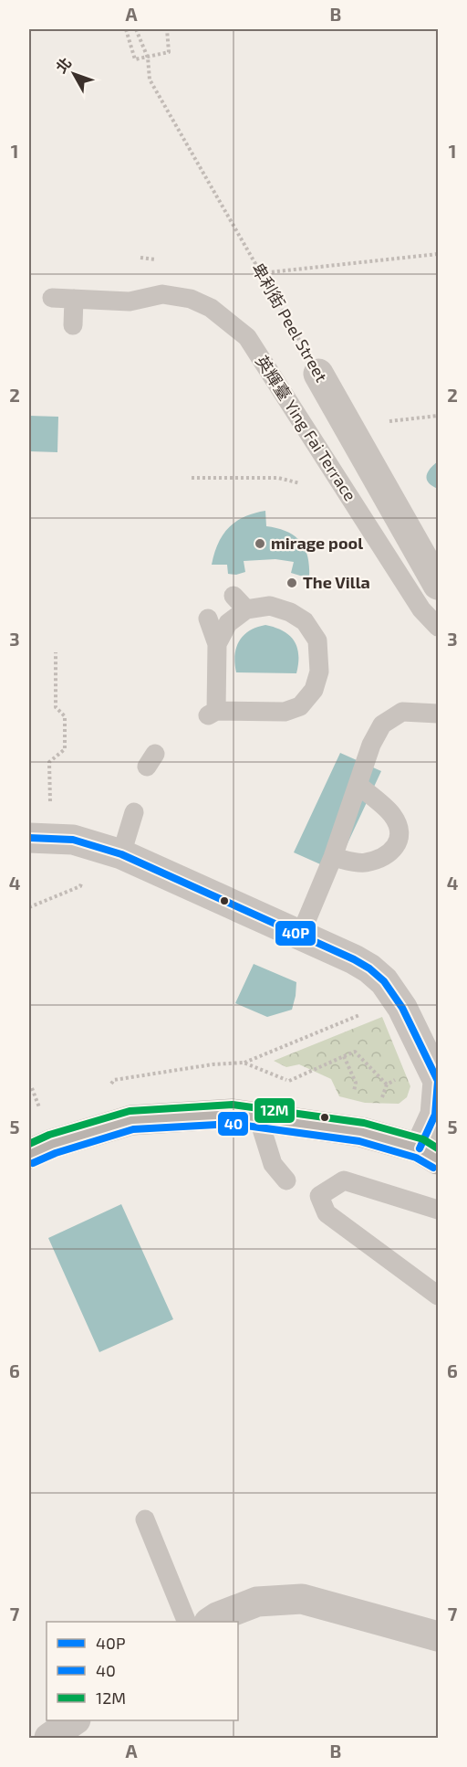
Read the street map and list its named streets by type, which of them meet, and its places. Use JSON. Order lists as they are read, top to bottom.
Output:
{
  "streets": {
    "street": ["卑利街 Peel Street"],
    "lane": ["英輝臺 Ying Fai Terrace"]
  },
  "places": ["mirage pool", "The Villa"],
  "lines": ["transit line 40P", "transit line 12M", "transit line 40"],
  "legend": ["40P", "40", "12M"],
  "north": "top left",
  "grid": {
    "columns": ["A", "B"],
    "rows": [
      "1",
      "2",
      "3",
      "4",
      "5",
      "6",
      "7"
    ]
  }
}
